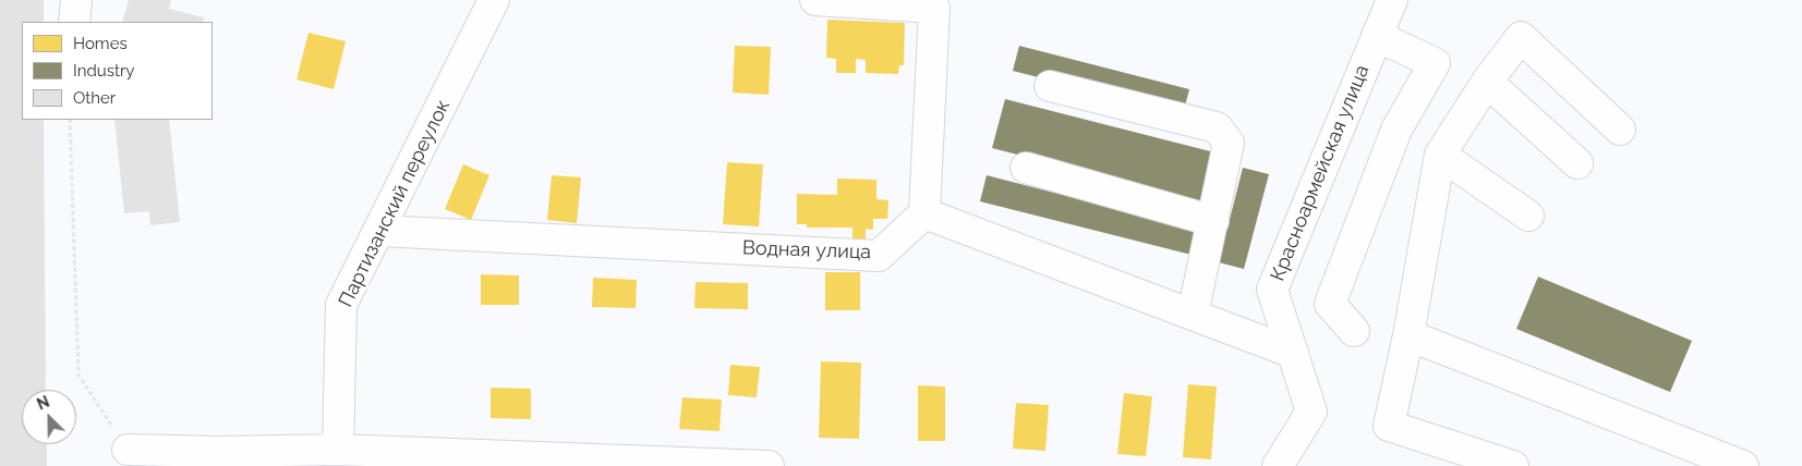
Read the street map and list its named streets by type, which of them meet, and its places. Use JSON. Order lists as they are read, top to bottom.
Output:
{
  "streets": {
    "street": ["Красноармейская улица", "Партизанский переулок", "Водная улица"]
  },
  "crossings": [
    ["Партизанский переулок", "Водная улица"]
  ],
  "legend": ["Homes", "Industry", "Other"],
  "north": "top left"
}
